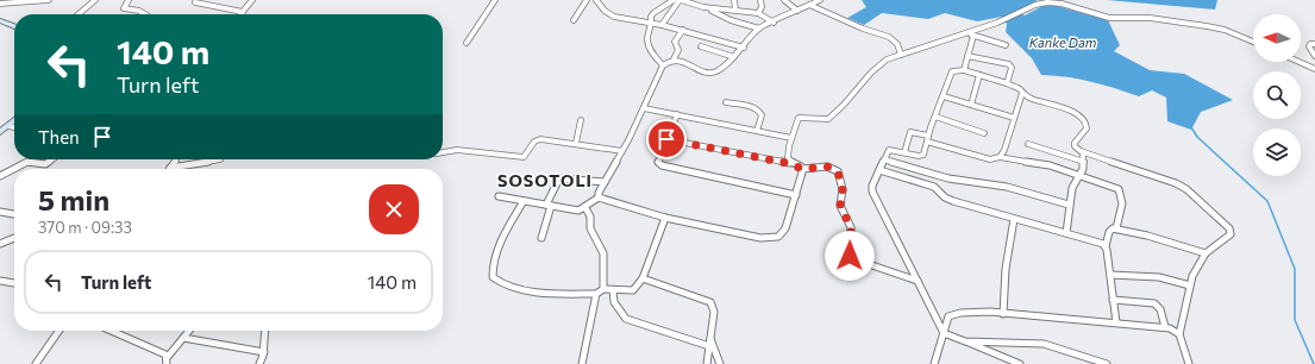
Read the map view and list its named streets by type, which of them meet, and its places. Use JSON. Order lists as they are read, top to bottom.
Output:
{
  "districts": ["SOSOTOLI"],
  "water": ["Kanke Dam"],
  "north": "left",
  "page": {
    "turn": ["140 m", "Turn left"],
    "then": "Then",
    "heading": ["5 min", "370 m · 09:33"],
    "list": [
      {
        "name": "Turn left",
        "value": "140 m"
      }
    ]
  }
}
